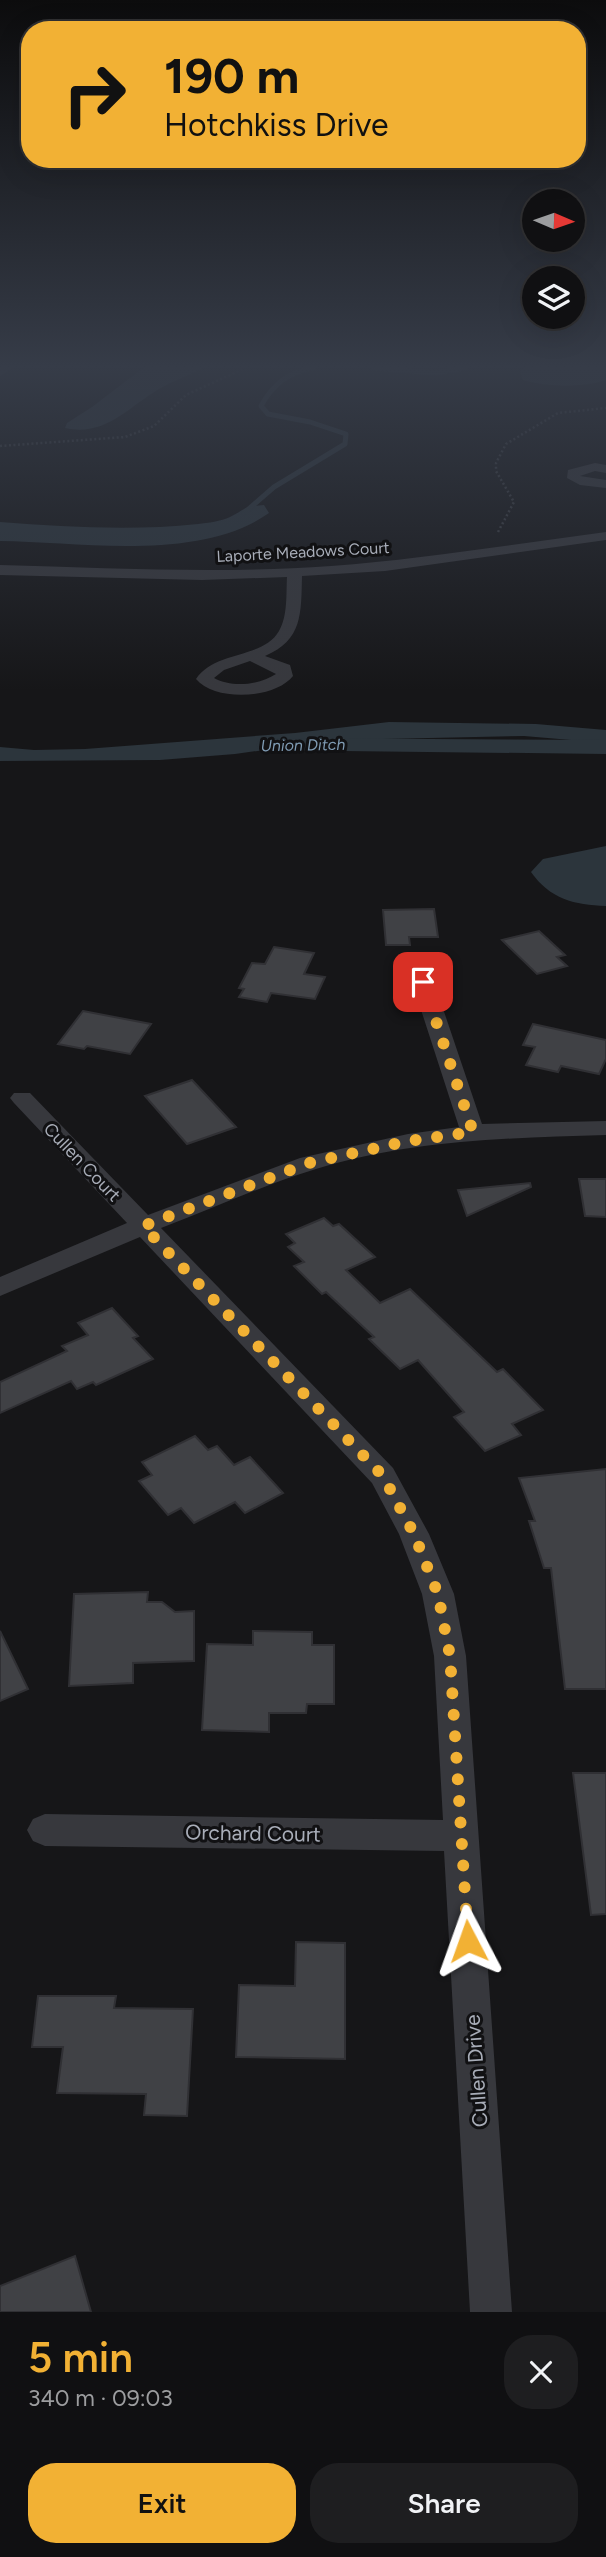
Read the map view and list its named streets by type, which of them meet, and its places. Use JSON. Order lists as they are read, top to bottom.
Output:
{
  "streets": {
    "street": [
      "Laporte Meadows Court",
      "Cullen Court",
      "Orchard Court",
      "Cullen Drive"
    ]
  },
  "crossings": [
    ["Cullen Court", "Cullen Drive"],
    ["Orchard Court", "Cullen Drive"]
  ],
  "water": ["Union Ditch"],
  "north": "right",
  "page": {
    "turn": ["190 m", "Hotchkiss Drive"],
    "heading": ["5 min", "340 m · 09:03"],
    "buttons": ["Exit", "Share"]
  }
}
